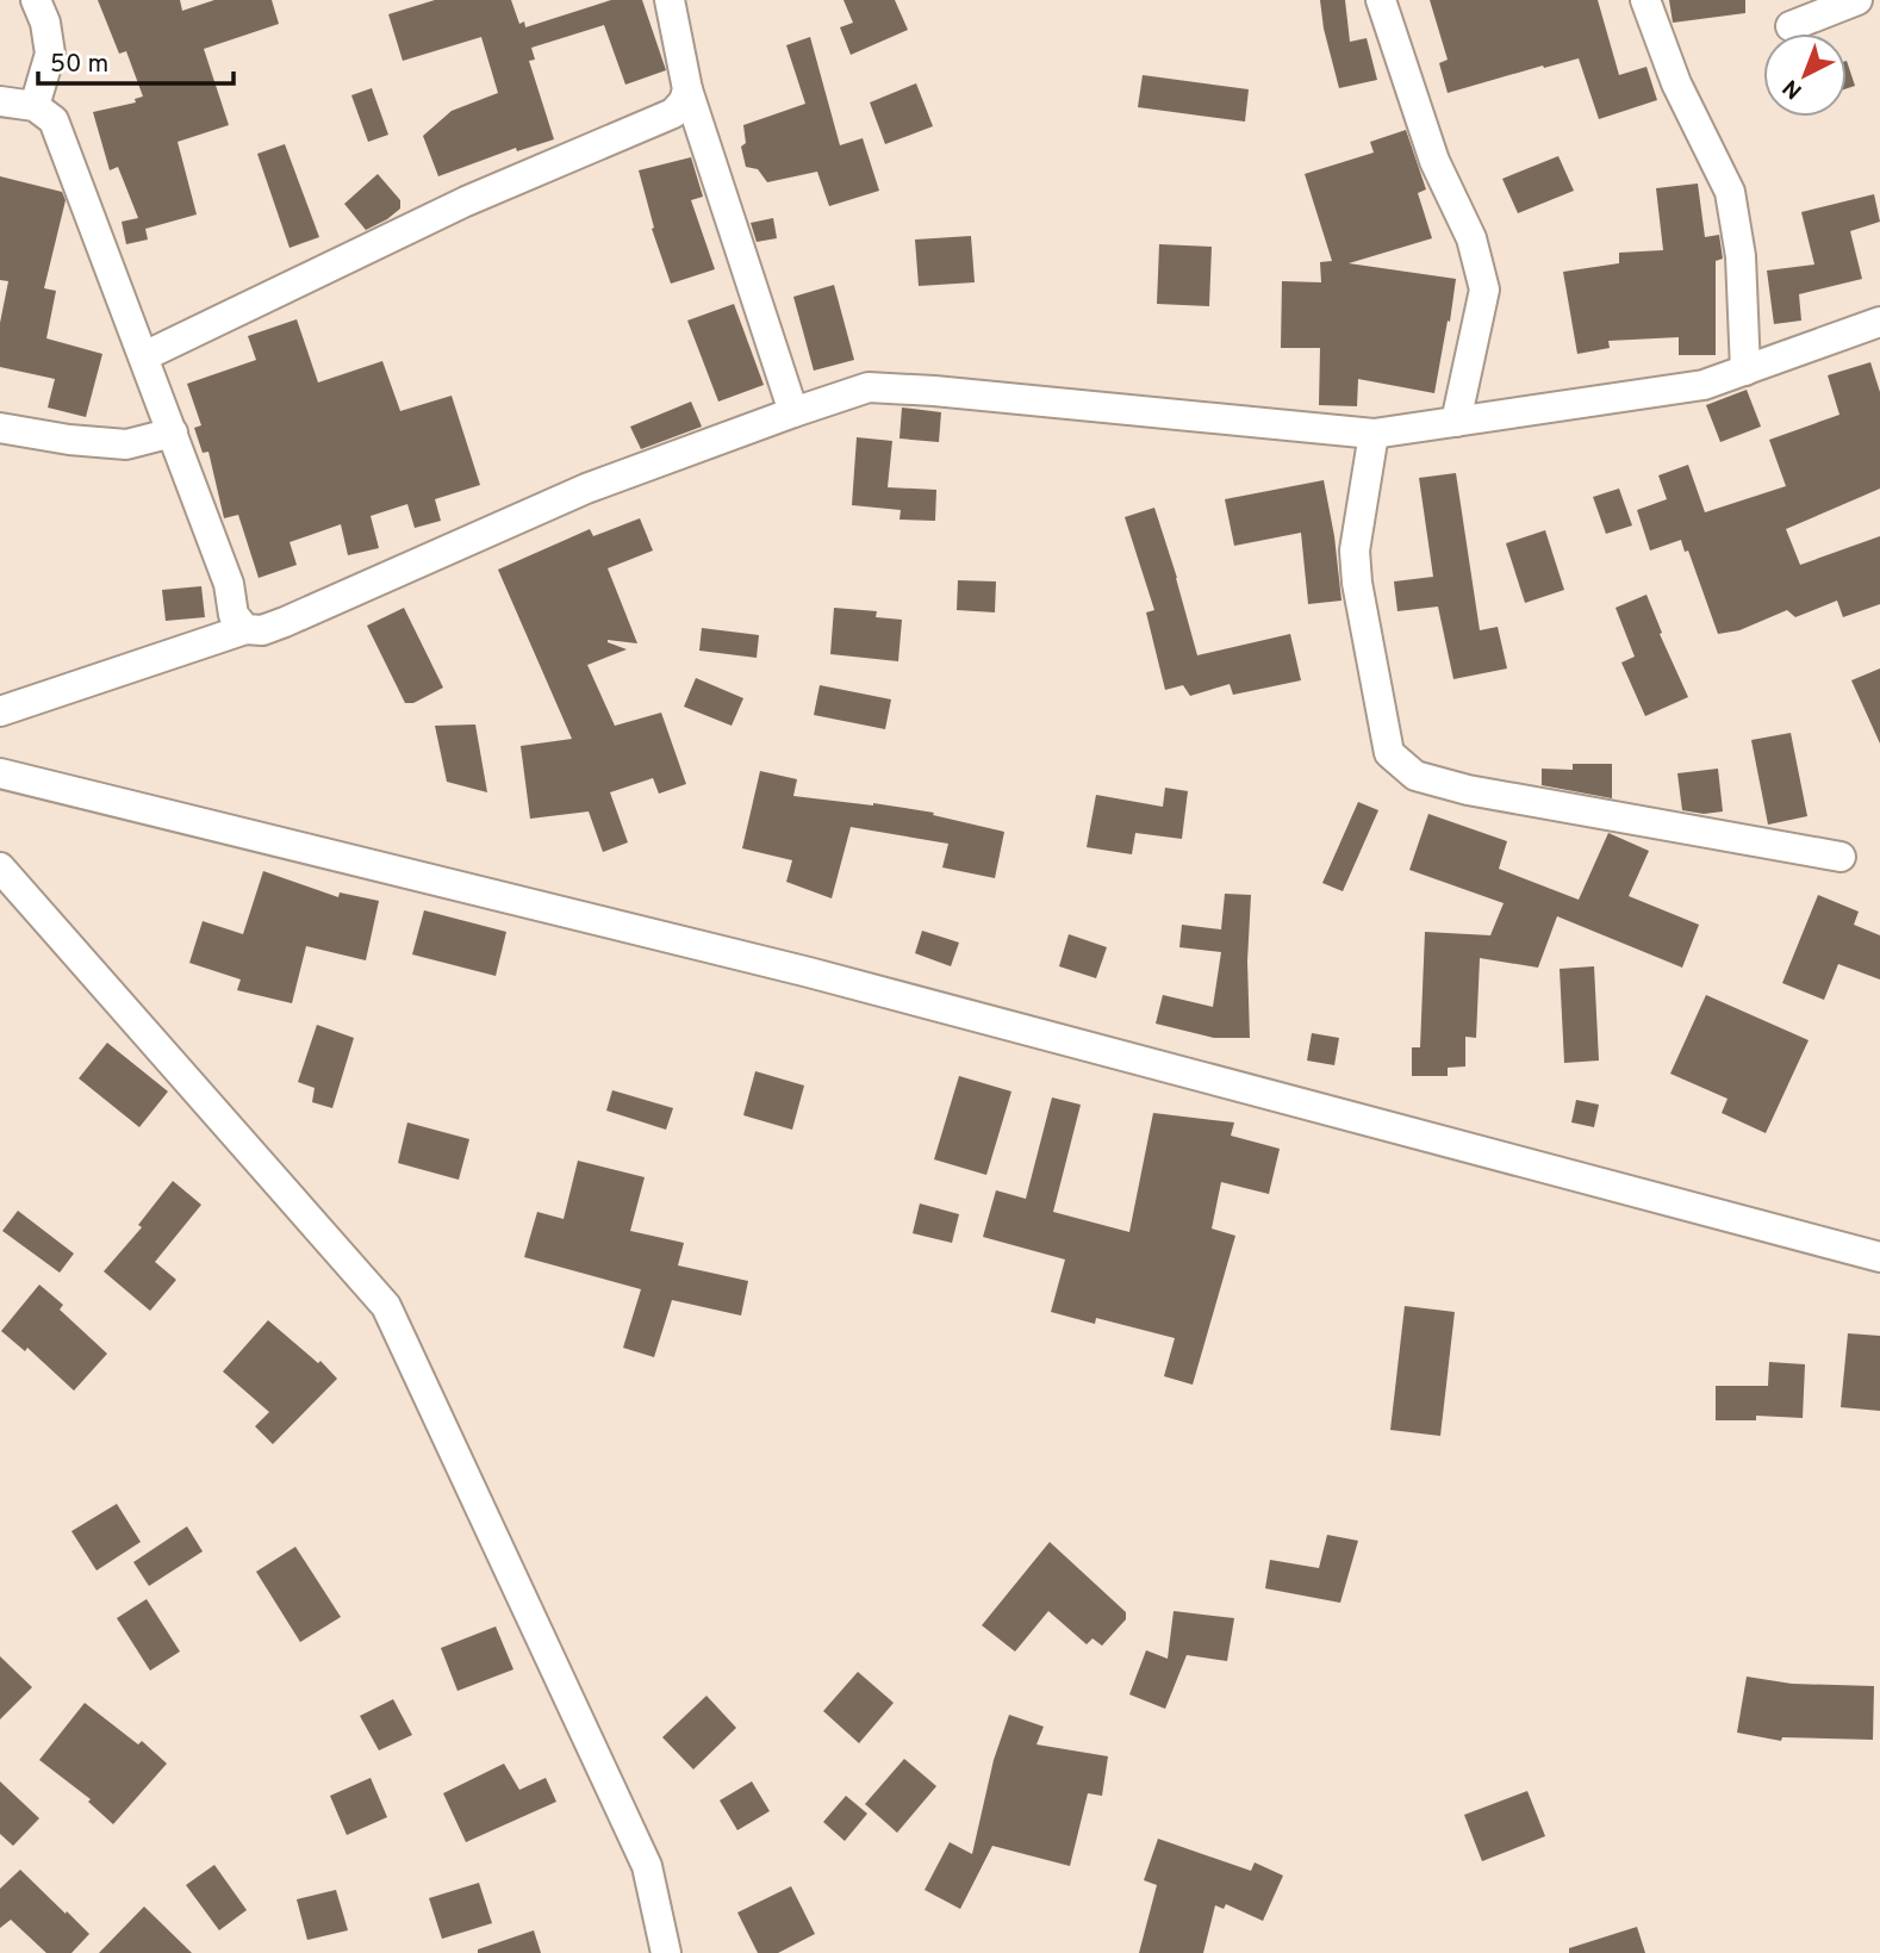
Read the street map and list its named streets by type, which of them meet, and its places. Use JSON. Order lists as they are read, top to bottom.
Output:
{
  "scale_bar": "50 m",
  "north": "bottom left"
}
